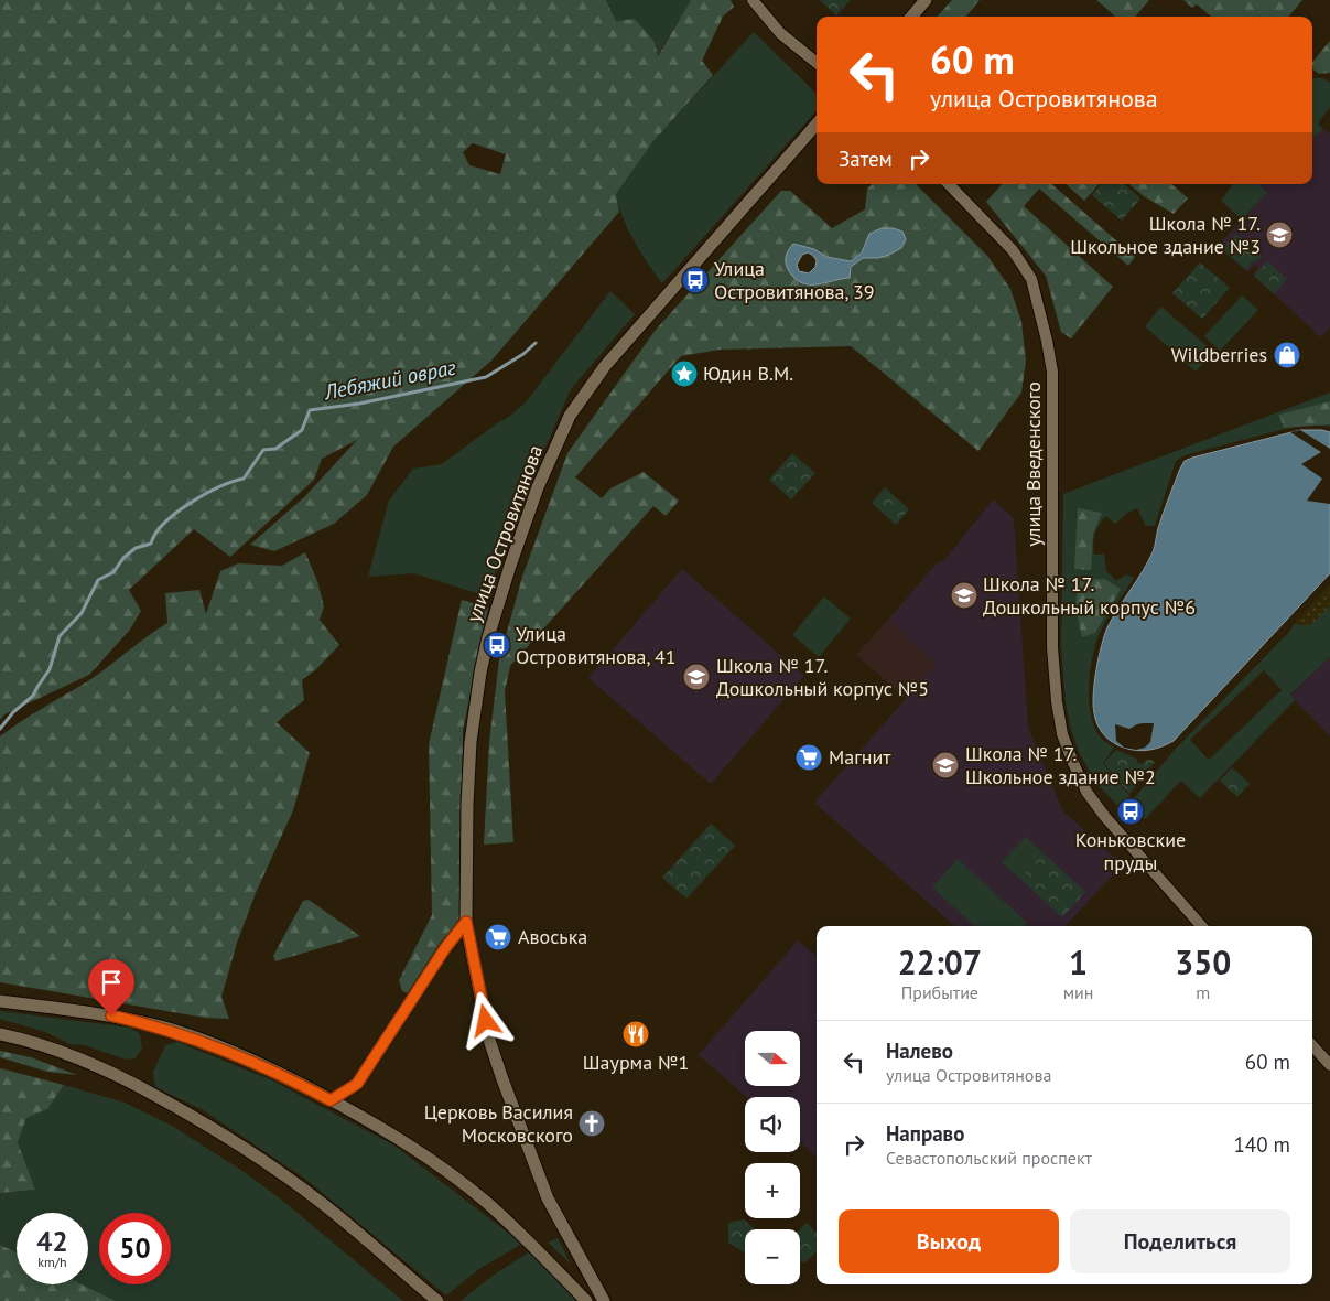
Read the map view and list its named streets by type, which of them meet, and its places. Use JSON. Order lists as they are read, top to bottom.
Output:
{
  "streets": {
    "main road": ["улица Островитянова"],
    "street": ["улица Введенского"]
  },
  "water": ["Лебяжий овраг"],
  "places": {
    "school or university": [
      "Школа № 17. Школьное здание №3",
      "Школа № 17. Дошкольный корпус №6",
      "Школа № 17. Дошкольный корпус №5",
      "Школа № 17. Школьное здание №2"
    ],
    "bus stop": ["Улица Островитянова, 39", "Улица Островитянова, 41", "Коньковские пруды"],
    "shop": ["Wildberries"],
    "place": ["Юдин В.М."],
    "supermarket": ["Магнит", "Авоська"],
    "restaurant": ["Шаурма №1"],
    "church": ["Церковь Василия Московского"]
  },
  "north": "right",
  "page": {
    "turn": ["60 m", "улица Островитянова"],
    "then": "Затем",
    "eta": [
      "22:07",
      "Прибытие",
      "1",
      "мин",
      "350",
      "m"
    ],
    "list": [
      {
        "name": "Налево",
        "note": "улица Островитянова",
        "value": "60 m"
      },
      {
        "name": "Направо",
        "note": "Севастопольский проспект",
        "value": "140 m"
      }
    ],
    "map_buttons": ["+", "−"],
    "buttons": ["Выход", "Поделиться"],
    "speed": "42 km/h",
    "limit": "50"
  }
}
